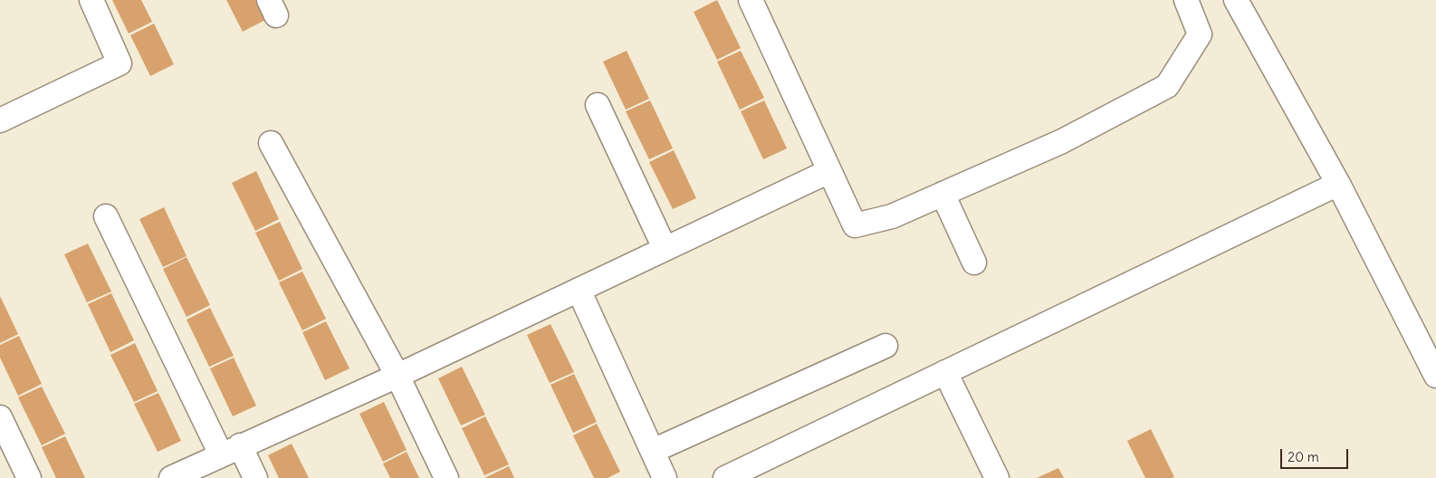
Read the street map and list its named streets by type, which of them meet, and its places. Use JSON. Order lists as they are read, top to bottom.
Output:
{
  "scale_bar": "20 m"
}
